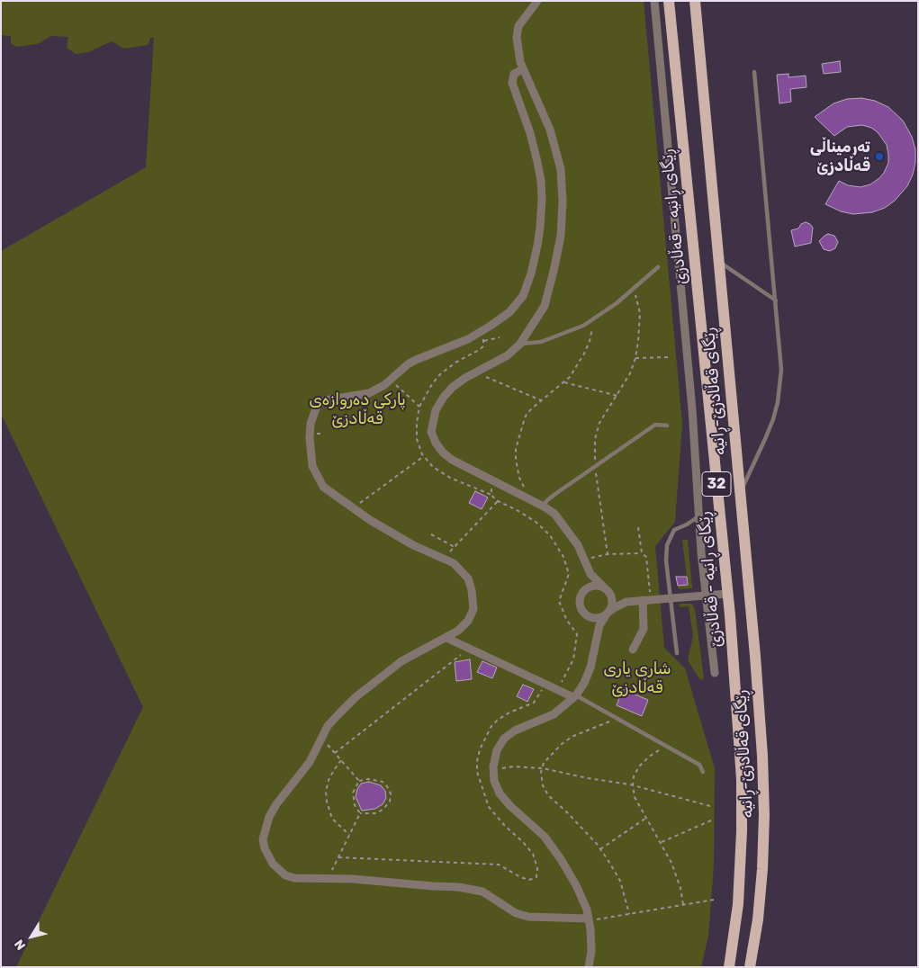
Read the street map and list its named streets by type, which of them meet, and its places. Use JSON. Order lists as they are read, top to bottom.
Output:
{
  "streets": {
    "main road": ["ڕێگای ڕانیە - قەڵادزێ", "ڕێگای قەڵادزێ-ڕانیە", "32"]
  },
  "parks": ["پارکی دەروازەی قەڵادزێ", "شاری یاری قەڵادزێ"],
  "places": ["تەرمیناڵی قەڵادزێ"],
  "north": "bottom left"
}
